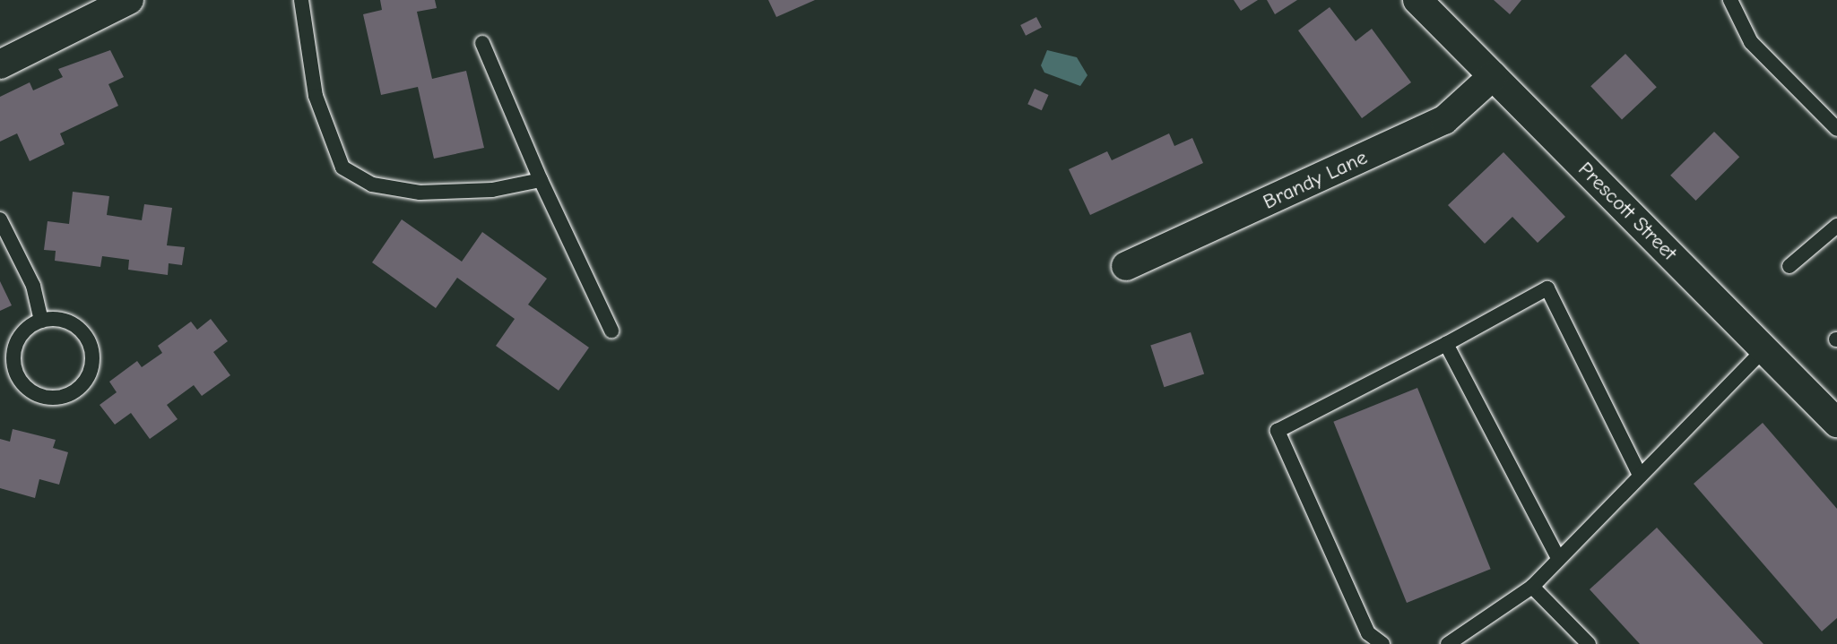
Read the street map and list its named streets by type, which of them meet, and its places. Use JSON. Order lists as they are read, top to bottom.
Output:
{
  "streets": {
    "street": ["Brandy Lane", "Prescott Street"]
  },
  "crossings": [
    ["Brandy Lane", "Prescott Street"]
  ]
}
